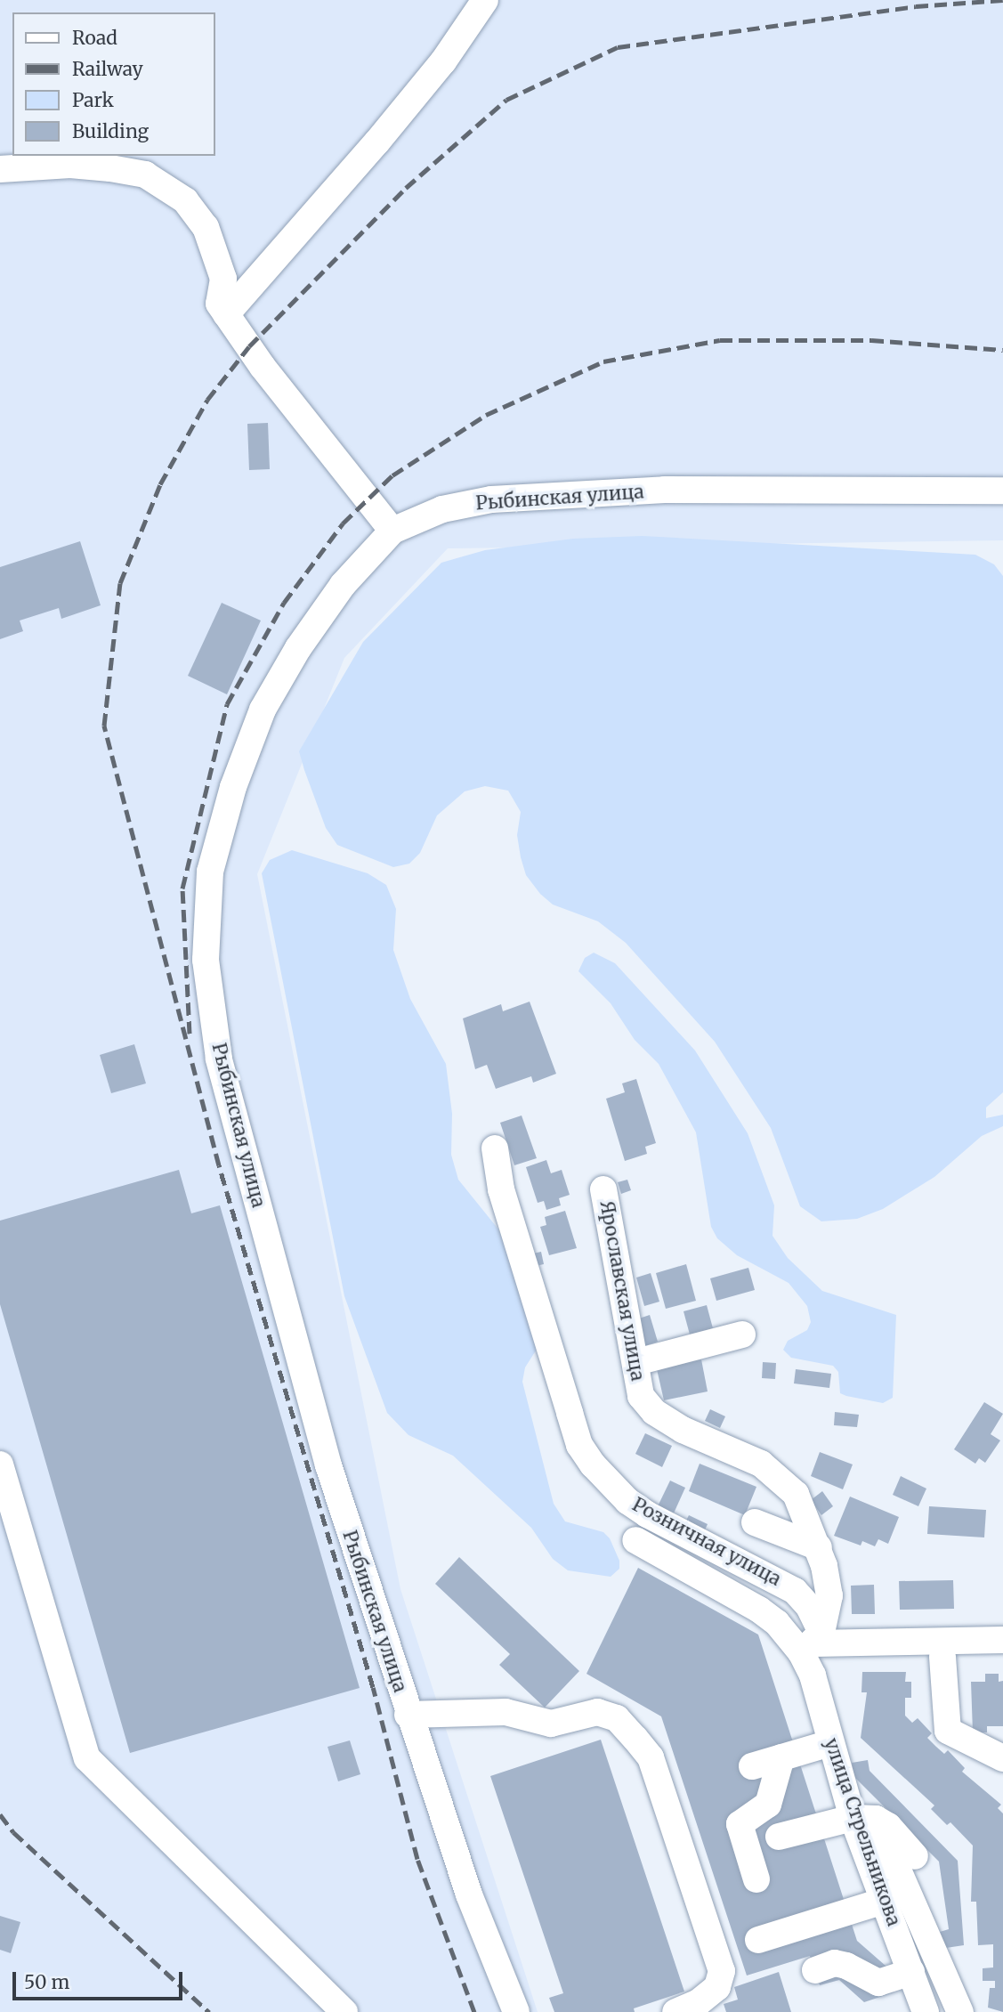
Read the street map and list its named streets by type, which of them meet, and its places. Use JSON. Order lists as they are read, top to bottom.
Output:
{
  "streets": {
    "lane": [
      "Рыбинская улица",
      "Ярославская улица",
      "Розничная улица",
      "улица Стрельникова"
    ]
  },
  "crossings": [
    ["Ярославская улица", "Розничная улица"],
    ["Ярославская улица", "улица Стрельникова"],
    ["Розничная улица", "улица Стрельникова"]
  ],
  "legend": [
    "Road",
    "Railway",
    "Park",
    "Building"
  ],
  "scale_bar": "50 m"
}
